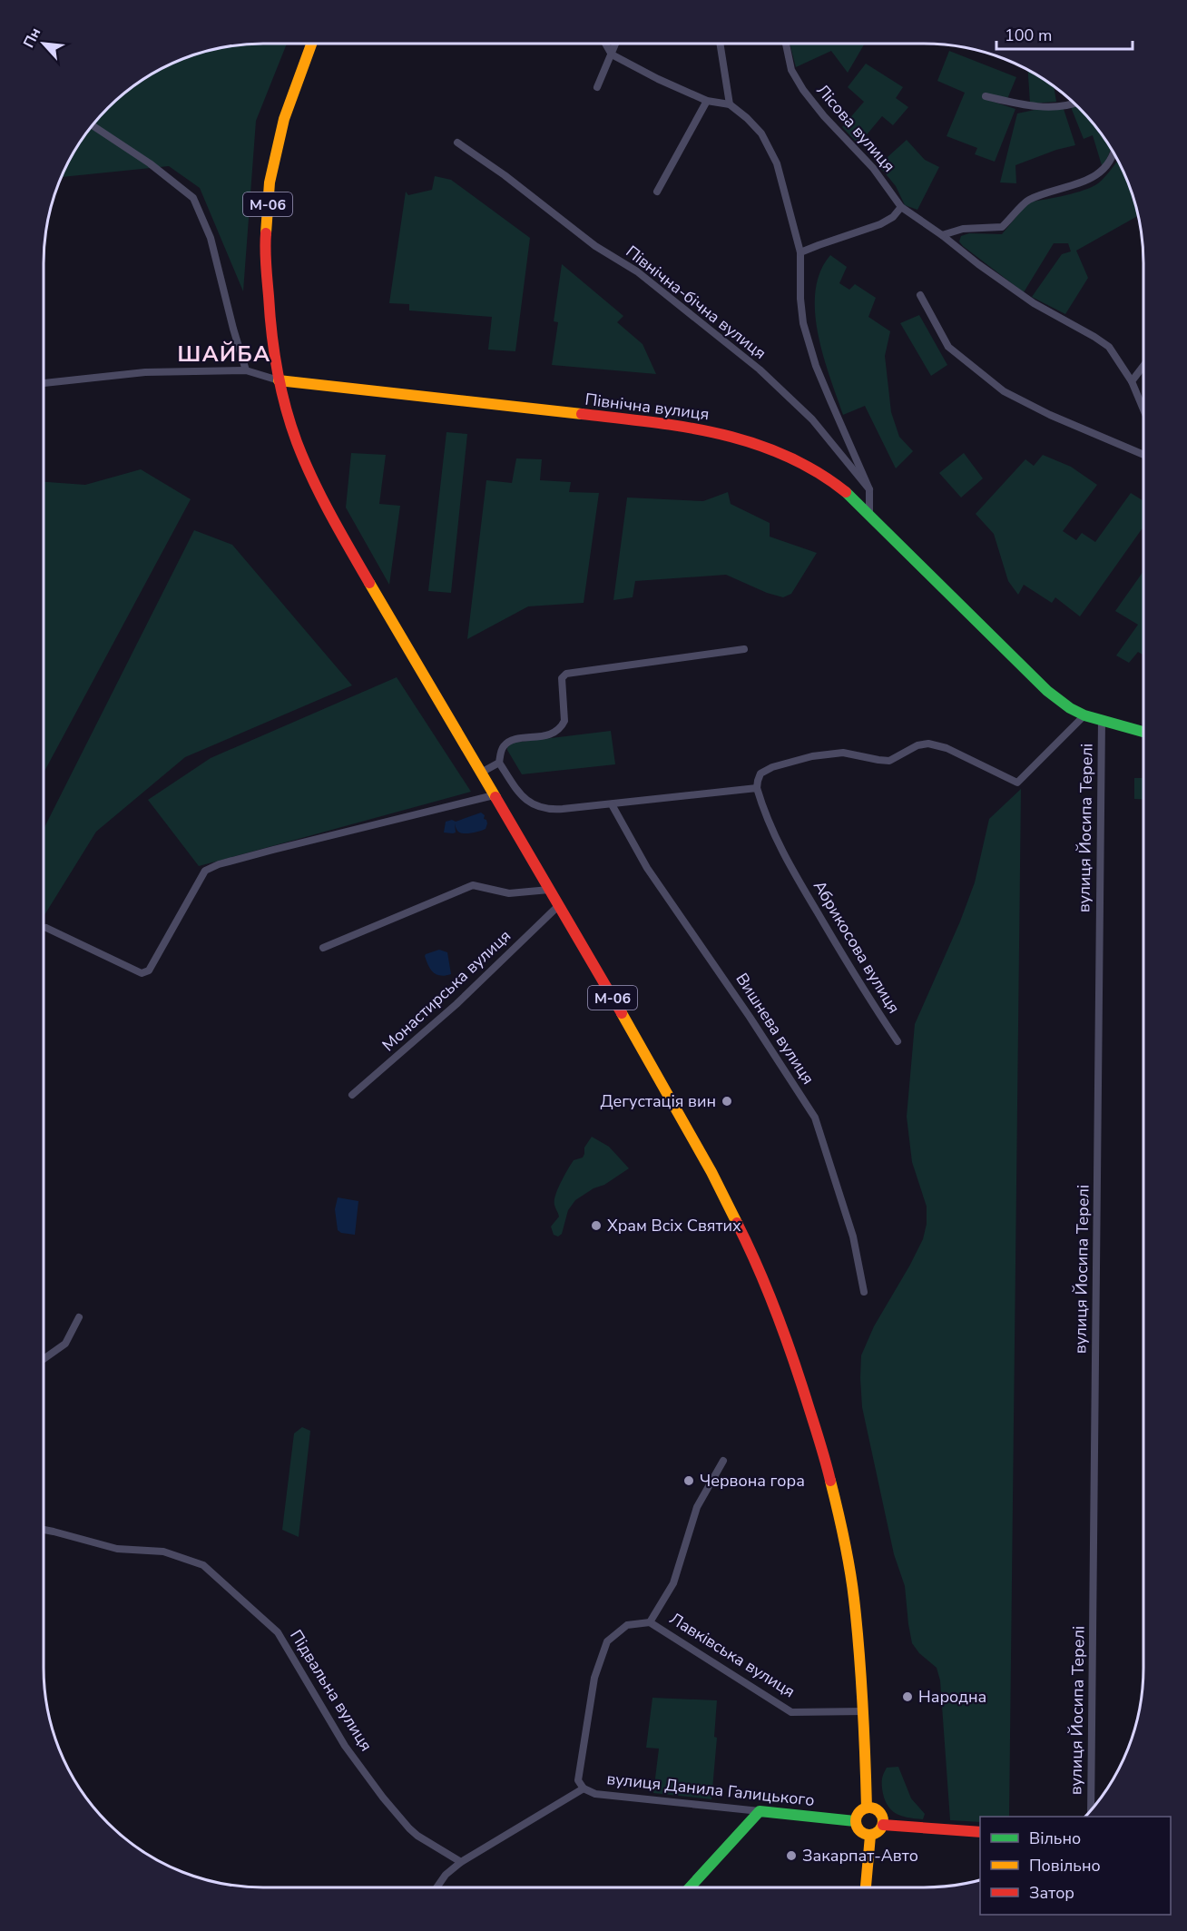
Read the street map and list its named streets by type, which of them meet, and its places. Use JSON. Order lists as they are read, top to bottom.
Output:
{
  "streets": {
    "main road": ["М-06", "Північна вулиця", "вулиця Данила Галицького"],
    "street": [
      "Лісова вулиця",
      "Північна-бічна вулиця",
      "вулиця Йосипа Терелі",
      "Абрикосова вулиця",
      "Монастирська вулиця",
      "Вишнева вулиця",
      "Лавківська вулиця",
      "Підвальна вулиця"
    ]
  },
  "crossings": [
    ["М-06", "Північна вулиця"],
    ["М-06", "Монастирська вулиця"],
    ["М-06", "Лавківська вулиця"],
    ["М-06", "вулиця Данила Галицького"],
    ["Північна вулиця", "вулиця Йосипа Терелі"],
    ["вулиця Йосипа Терелі", "Абрикосова вулиця"]
  ],
  "districts": ["ШАЙБА"],
  "places": [
    "Дегустація вин",
    "Храм Всіх Святих",
    "Червона гора",
    "Народна",
    "Закарпат-Авто"
  ],
  "legend": ["Вільно", "Повільно", "Затор"],
  "scale_bar": "100 m",
  "north": "top left"
}
